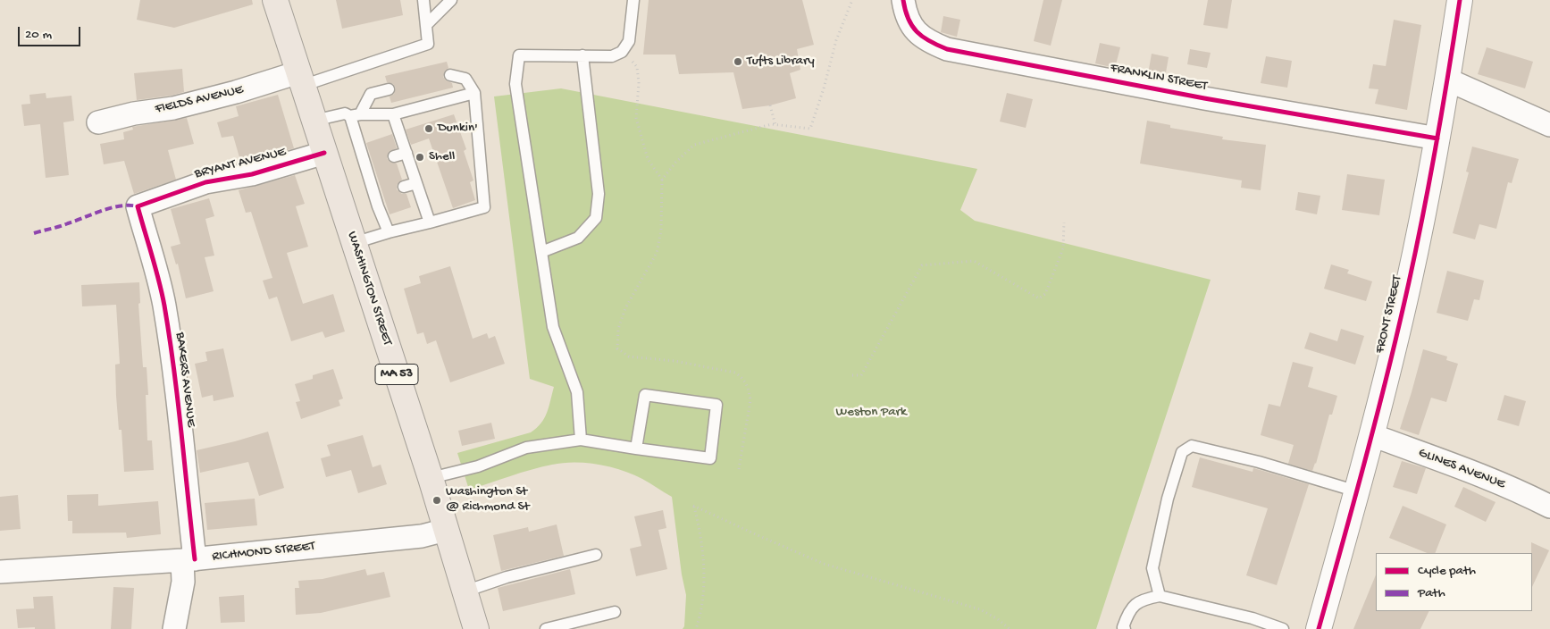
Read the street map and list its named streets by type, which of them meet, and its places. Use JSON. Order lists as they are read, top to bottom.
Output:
{
  "streets": {
    "main road": ["WASHINGTON STREET", "MA 53"],
    "street": [
      "FRANKLIN STREET",
      "FIELDS AVENUE",
      "BRYANT AVENUE",
      "FRONT STREET",
      "BAKERS AVENUE",
      "GLINES AVENUE",
      "RICHMOND STREET"
    ]
  },
  "crossings": [
    ["FRANKLIN STREET", "FRONT STREET"],
    ["FIELDS AVENUE", "WASHINGTON STREET"],
    ["BRYANT AVENUE", "WASHINGTON STREET"],
    ["BRYANT AVENUE", "BAKERS AVENUE"],
    ["WASHINGTON STREET", "RICHMOND STREET"],
    ["FRONT STREET", "GLINES AVENUE"],
    ["BAKERS AVENUE", "RICHMOND STREET"]
  ],
  "parks": ["Weston Park"],
  "places": [
    "Tufts Library",
    "Dunkin'",
    "Shell",
    "Washington St @ Richmond St"
  ],
  "legend": ["Cycle path", "Path"],
  "scale_bar": "20 m"
}
